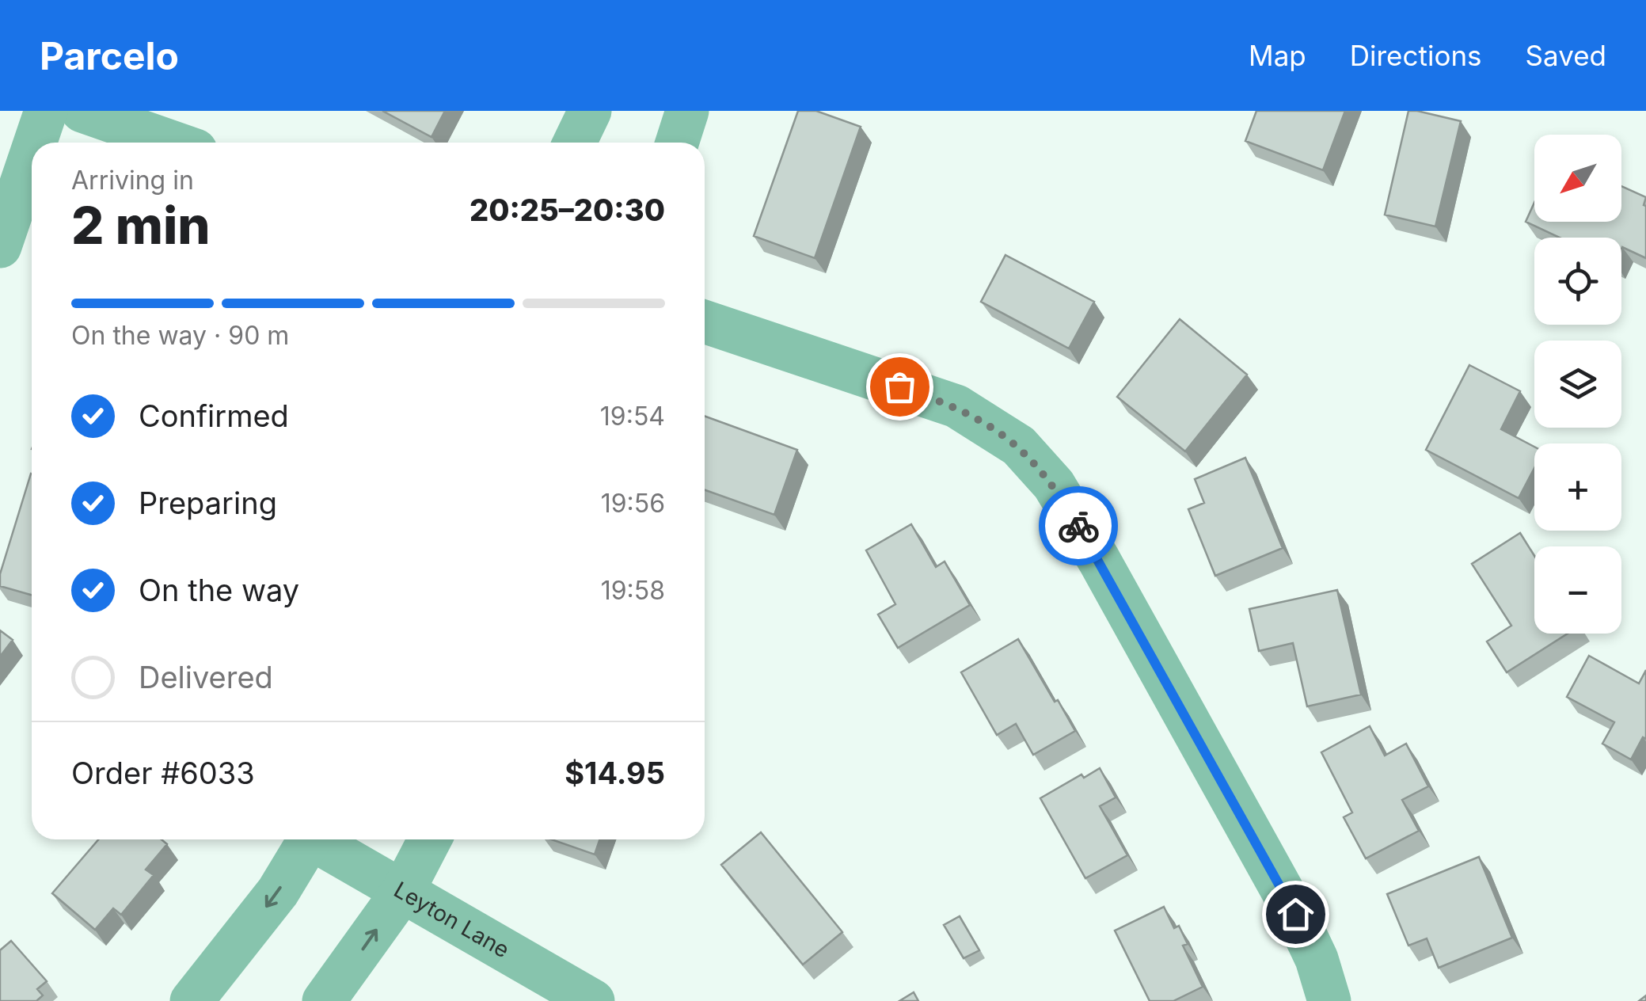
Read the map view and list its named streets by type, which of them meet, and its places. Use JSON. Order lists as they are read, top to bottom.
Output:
{
  "streets": {
    "street": ["Leyton Lane"]
  },
  "north": "bottom left",
  "page": {
    "header": "Parcelo",
    "nav": ["Map", "Directions", "Saved"],
    "map_buttons": ["+", "−"],
    "heading": ["2 min", "Arriving in", "20:25–20:30"],
    "panel": ["Order #6033", "$14.95"],
    "bar": "On the way · 90 m",
    "list": [
      ["Confirmed", "19:54"],
      ["Preparing", "19:56"],
      ["On the way", "19:58"],
      "Delivered"
    ]
  }
}
